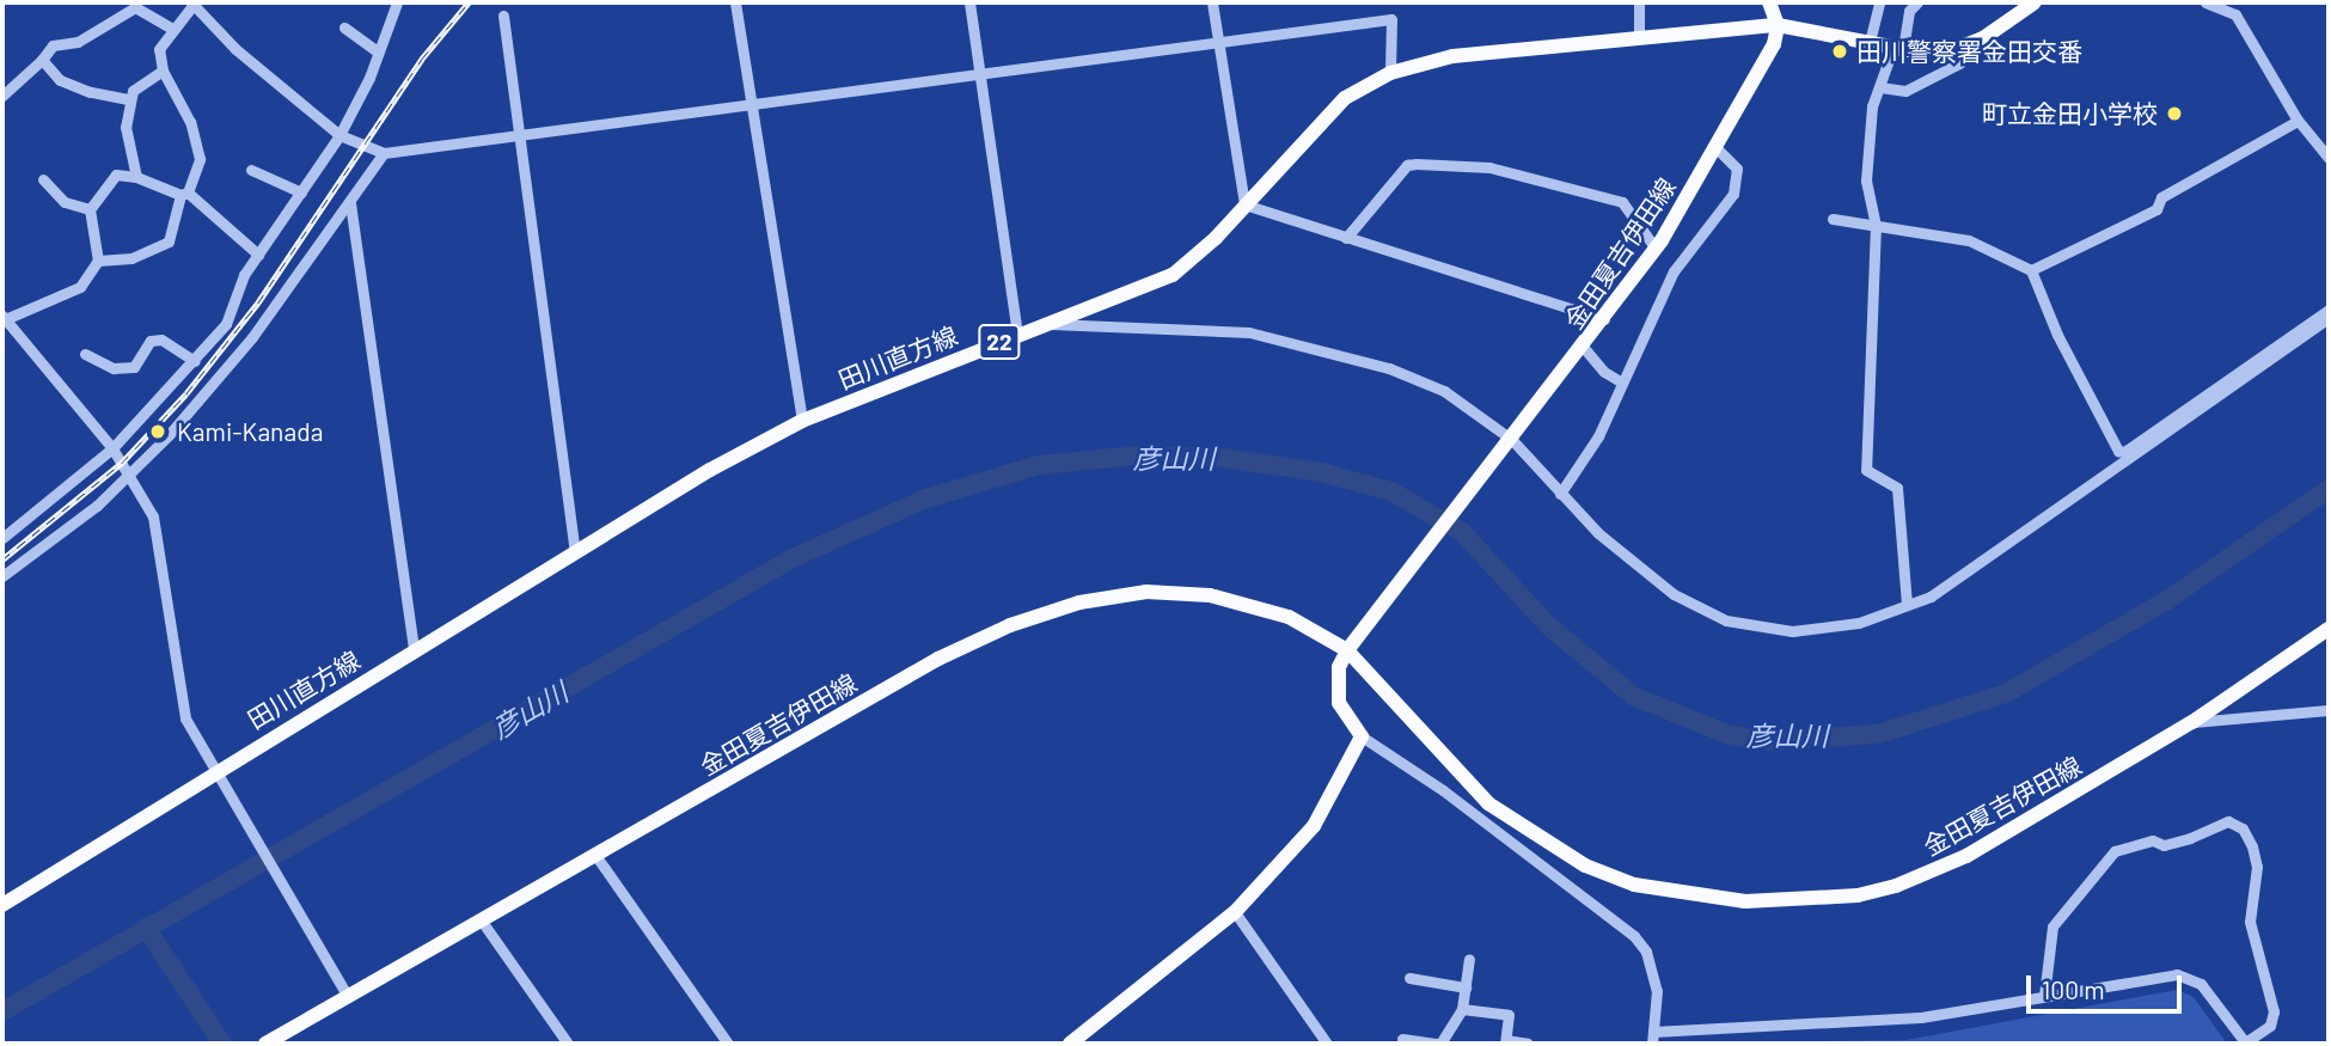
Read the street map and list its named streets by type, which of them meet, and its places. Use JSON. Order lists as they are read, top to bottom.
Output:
{
  "streets": {
    "main road": ["金田夏吉伊田線", "22", "田川直方線"]
  },
  "crossings": [
    ["金田夏吉伊田線", "田川直方線"]
  ],
  "water": ["彦山川"],
  "places": ["田川警察署金田交番", "町立金田小学校", "Kami-Kanada"],
  "scale_bar": "100 m"
}
